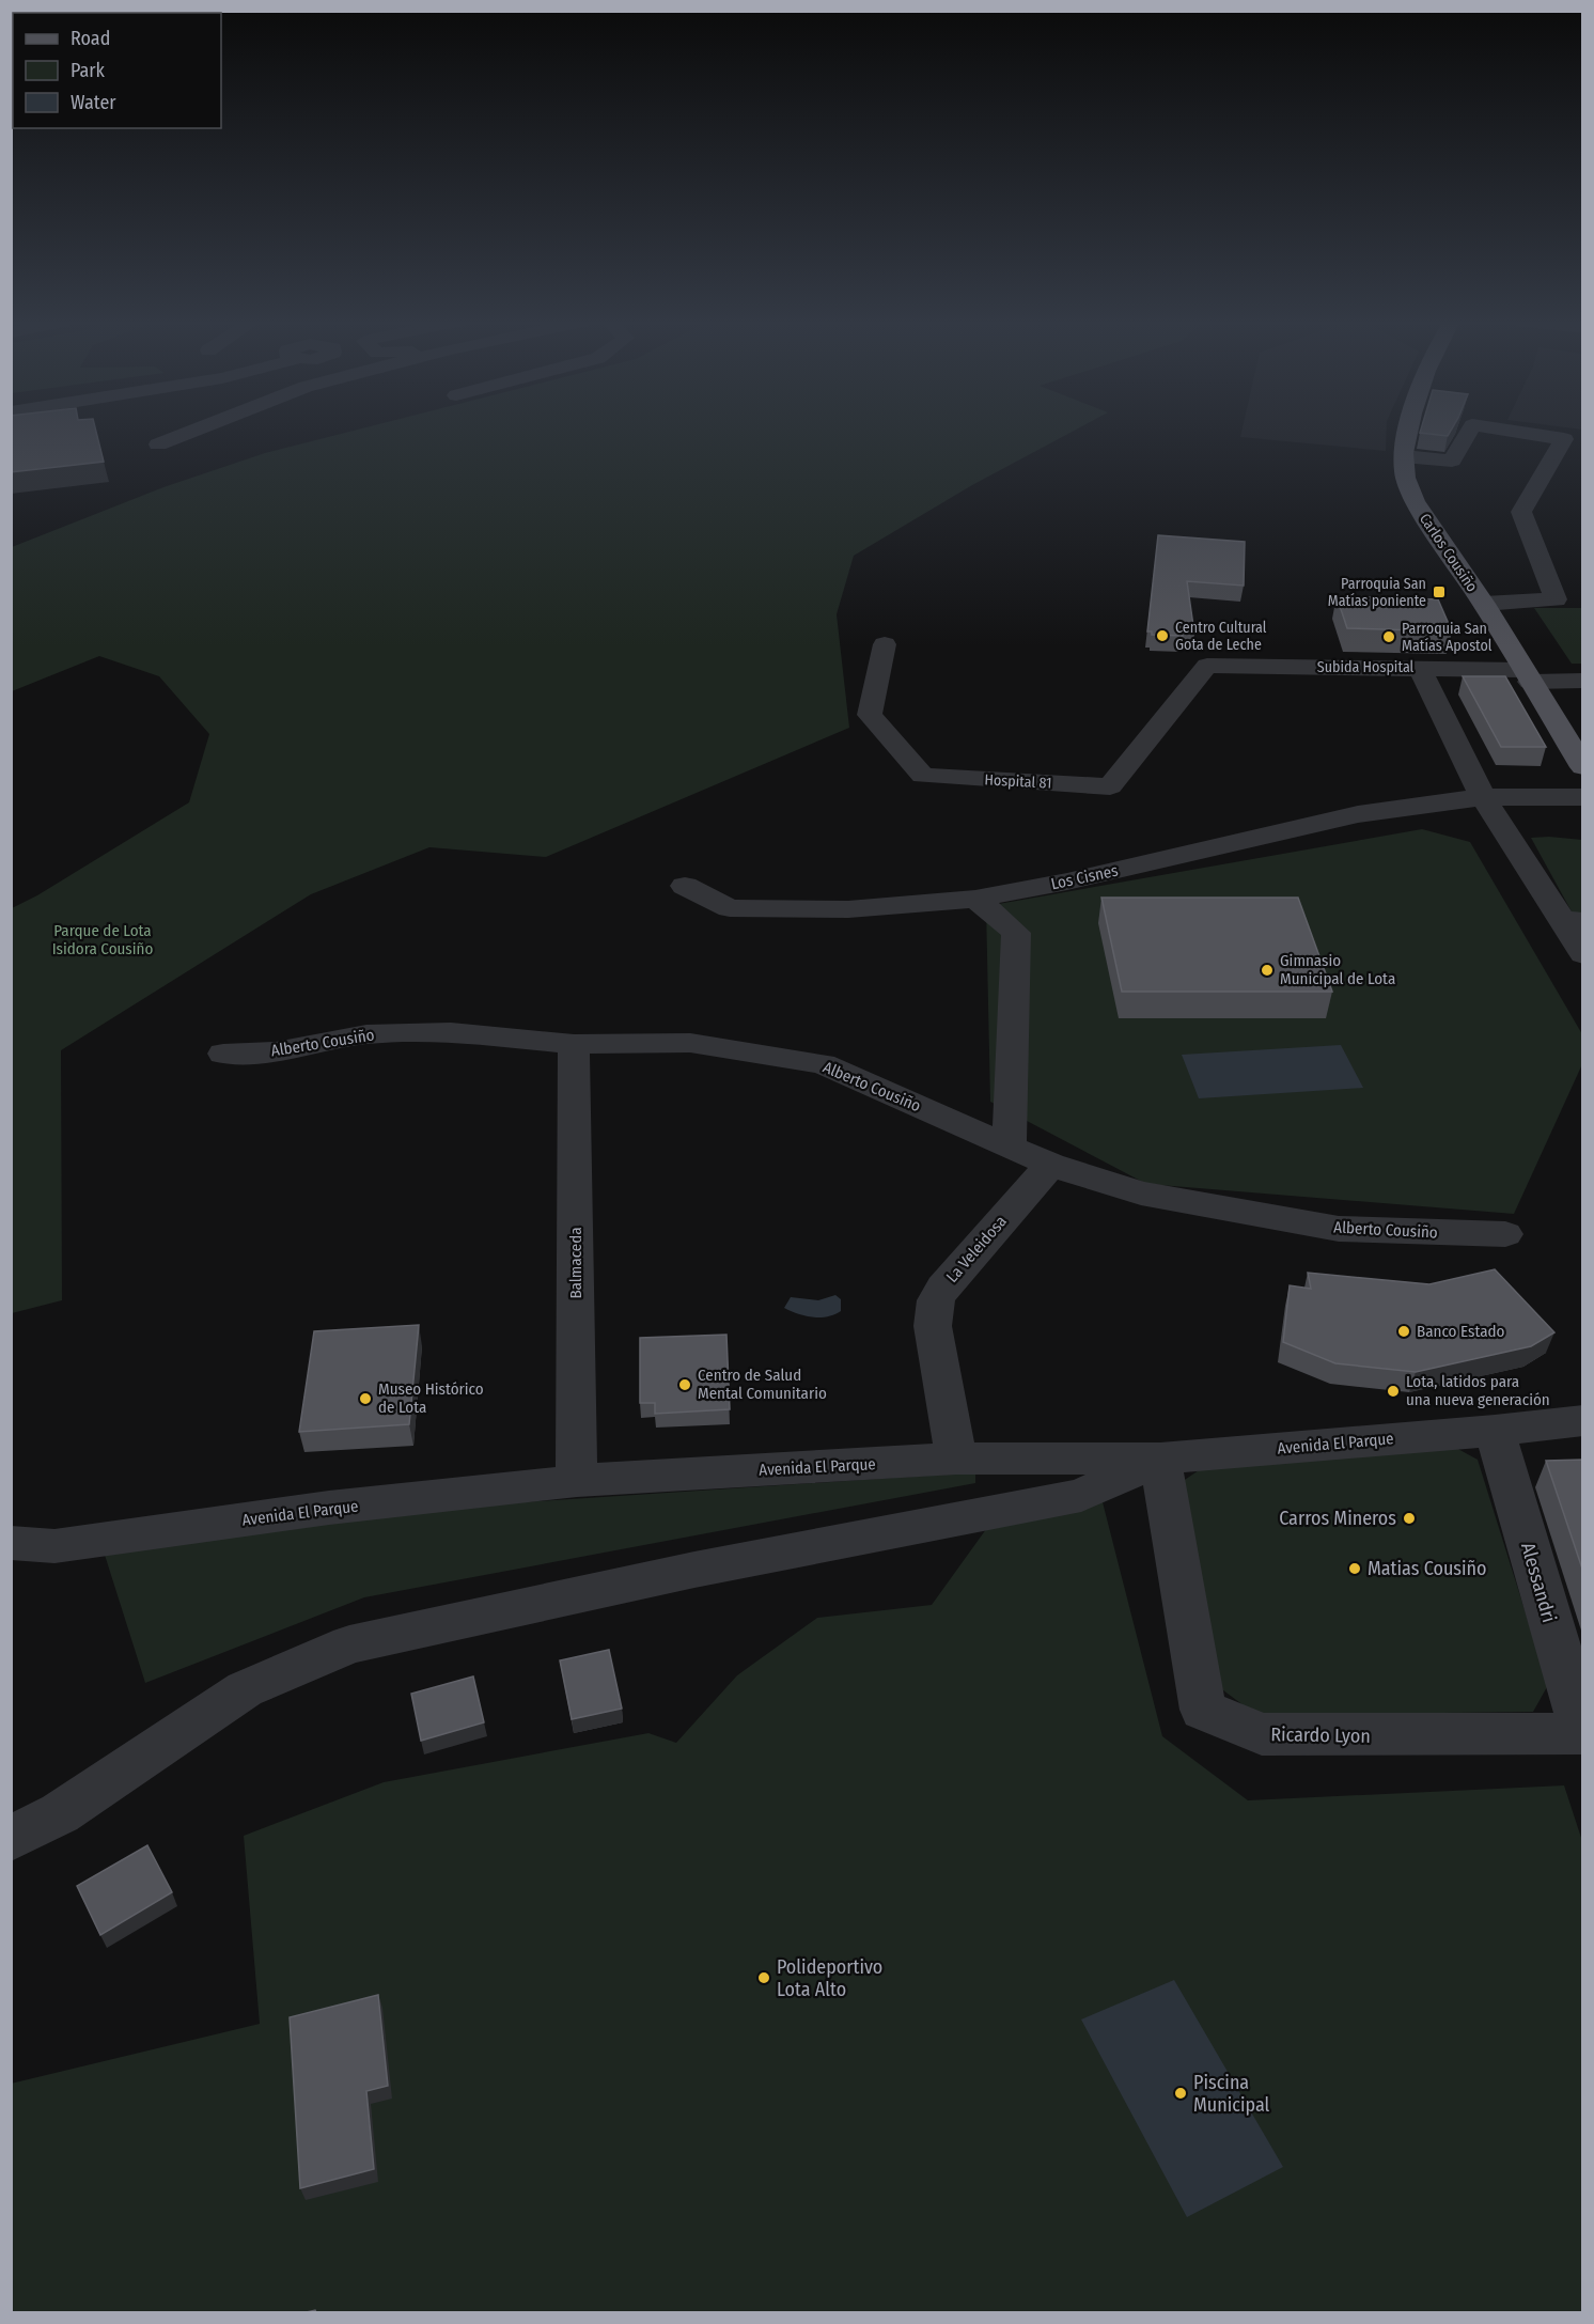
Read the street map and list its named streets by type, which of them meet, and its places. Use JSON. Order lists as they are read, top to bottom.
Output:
{
  "streets": {
    "main road": ["Carlos Cousiño"],
    "street": [
      "Subida Hospital",
      "Hospital 81",
      "Los Cisnes",
      "Alberto Cousiño",
      "La Veleidosa",
      "Balmaceda",
      "Avenida El Parque",
      "Alessandri",
      "Ricardo Lyon"
    ]
  },
  "crossings": [
    ["Carlos Cousiño", "Subida Hospital"],
    ["Subida Hospital", "Hospital 81"],
    ["Alberto Cousiño", "La Veleidosa"],
    ["Alberto Cousiño", "Balmaceda"],
    ["La Veleidosa", "Avenida El Parque"],
    ["Balmaceda", "Avenida El Parque"],
    ["Avenida El Parque", "Alessandri"],
    ["Avenida El Parque", "Ricardo Lyon"],
    ["Alessandri", "Ricardo Lyon"]
  ],
  "parks": ["Parque de Lota Isidora Cousiño"],
  "places": {
    "transit": ["Parroquia San Matías poniente"],
    "other": [
      "Centro Cultural Gota de Leche",
      "Parroquia San Matías Apostol",
      "Gimnasio Municipal de Lota",
      "Banco Estado",
      "Centro de Salud Mental Comunitario",
      "Lota, latidos para una nueva generación",
      "Museo Histórico de Lota",
      "Carros Mineros",
      "Matias Cousiño",
      "Polideportivo Lota Alto",
      "Piscina Municipal"
    ]
  },
  "legend": ["Road", "Park", "Water"]
}
